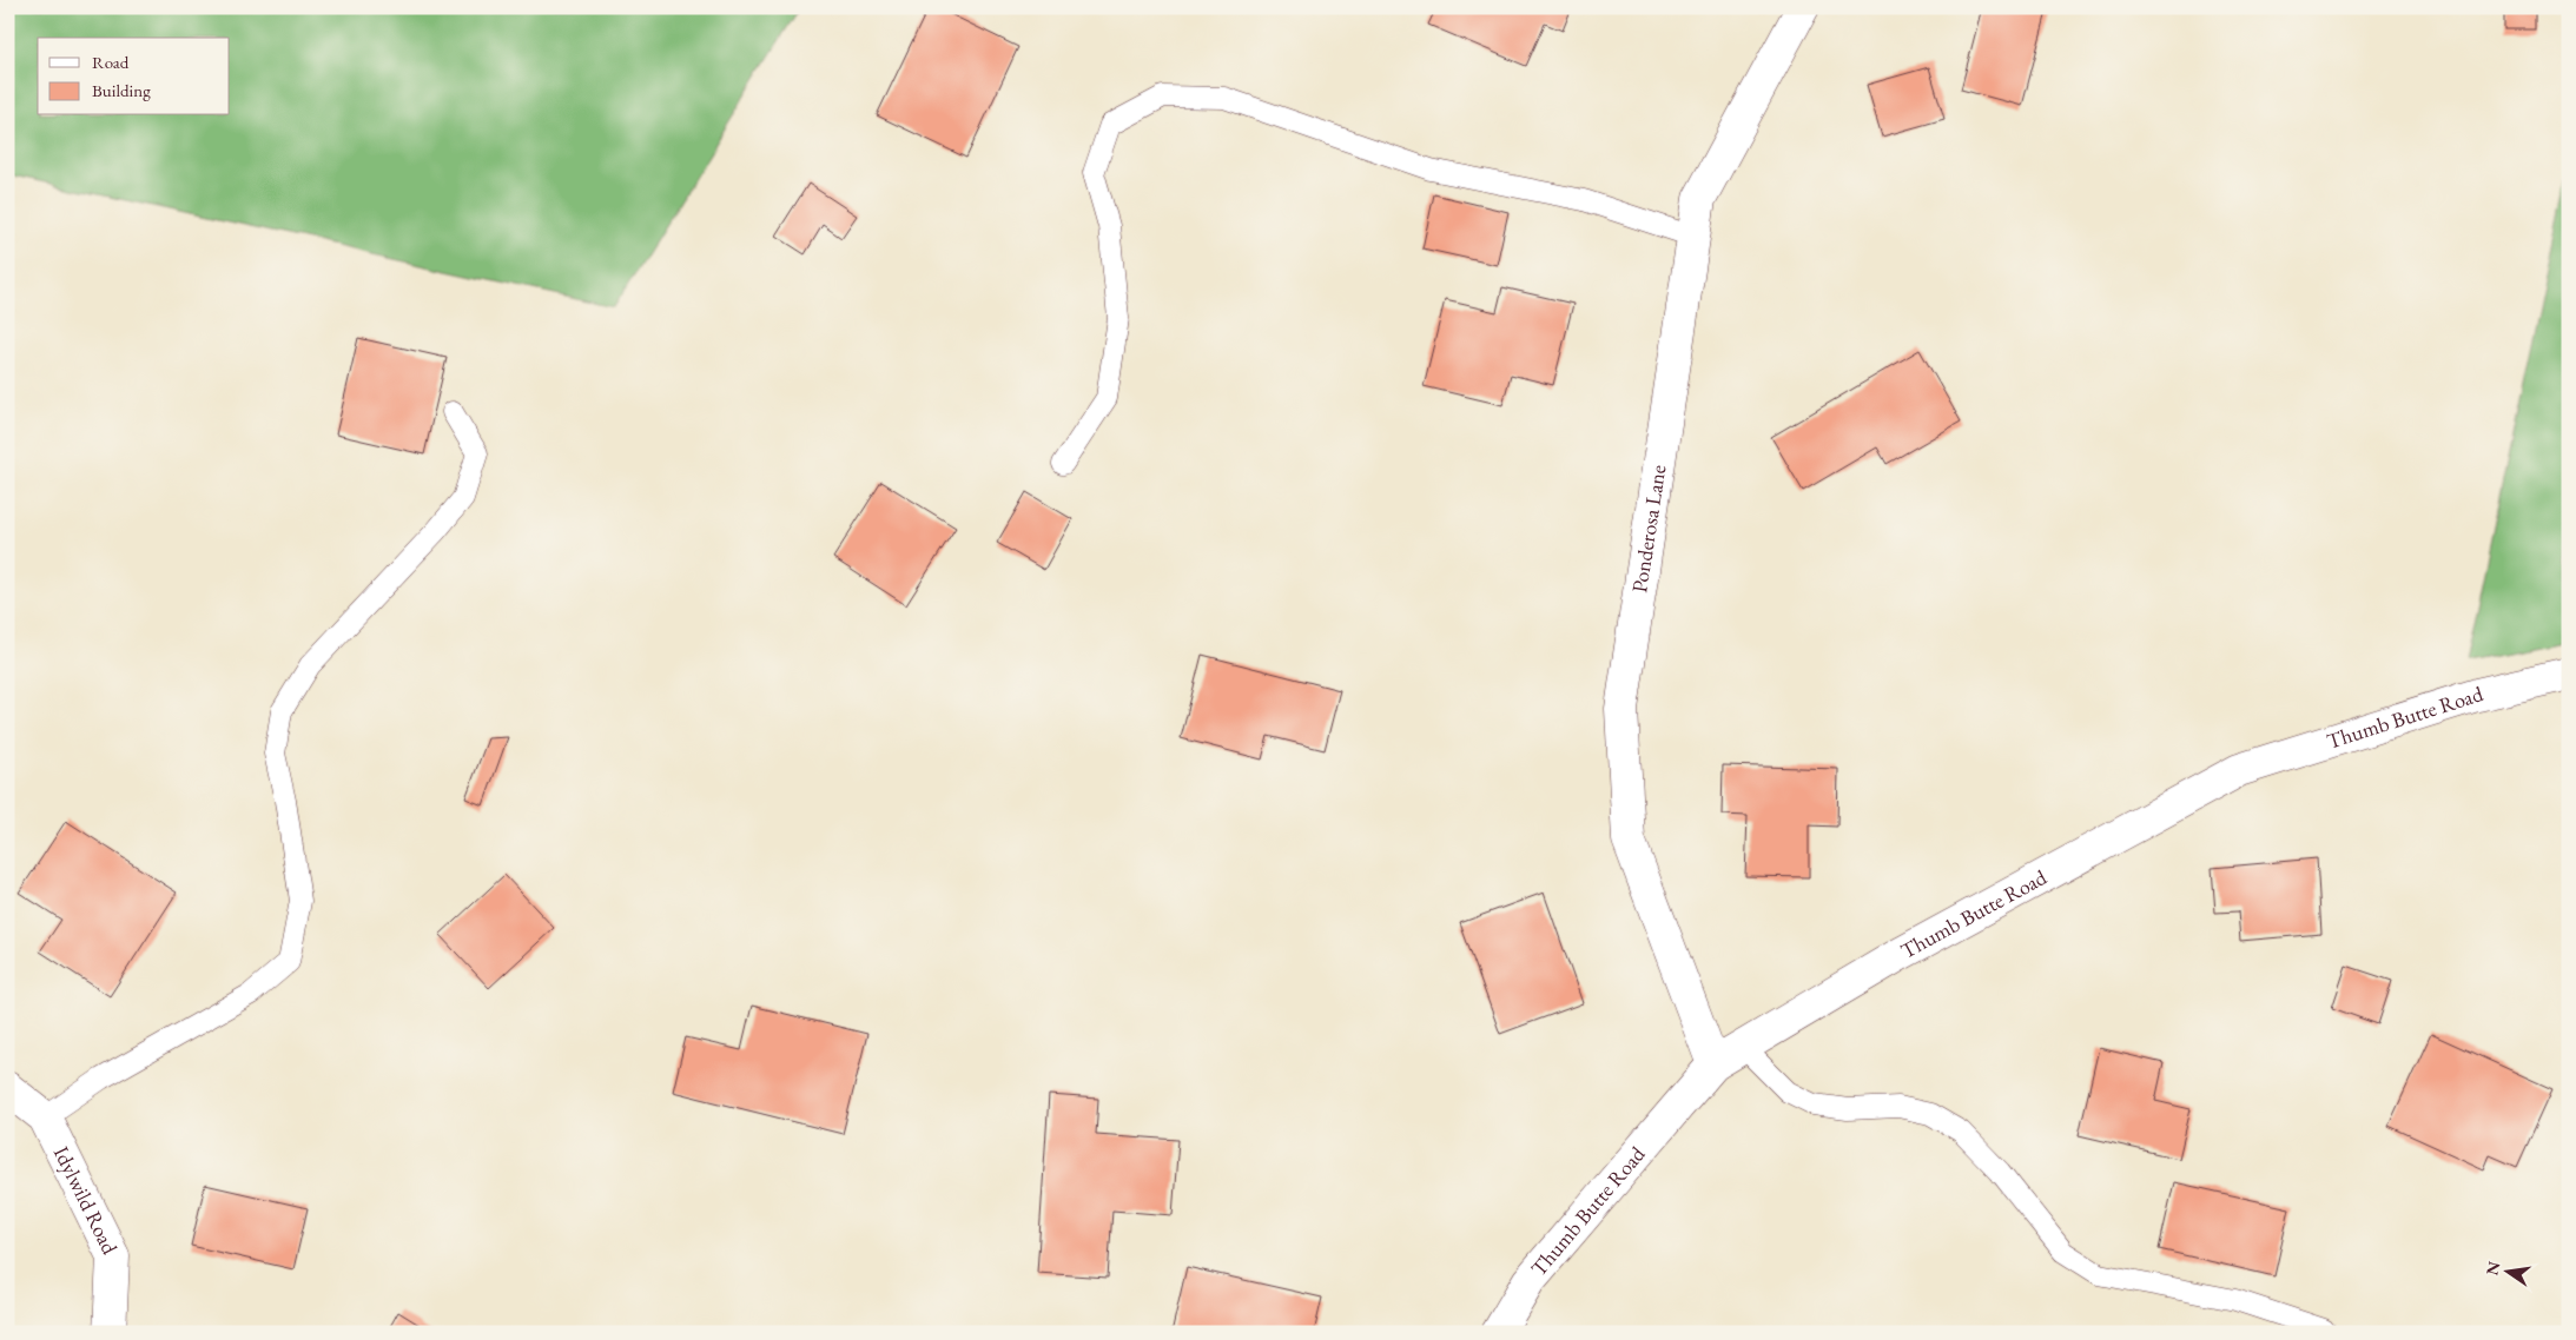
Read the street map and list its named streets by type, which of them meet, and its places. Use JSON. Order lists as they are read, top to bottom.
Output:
{
  "streets": {
    "street": ["Ponderosa Lane", "Thumb Butte Road", "Idylwild Road"]
  },
  "crossings": [
    ["Ponderosa Lane", "Thumb Butte Road"]
  ],
  "legend": ["Road", "Building"],
  "north": "left"
}
